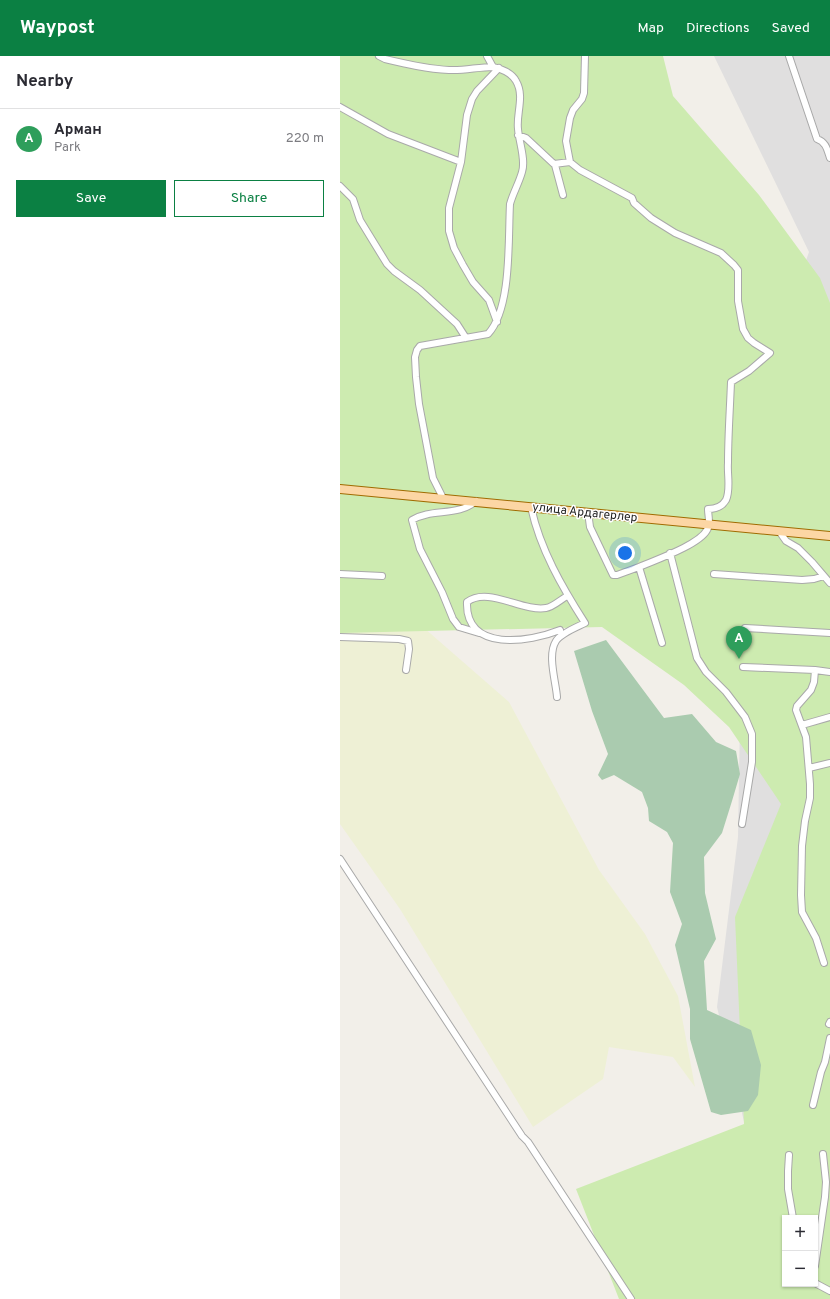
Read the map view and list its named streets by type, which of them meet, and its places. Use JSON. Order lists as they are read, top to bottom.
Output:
{
  "streets": {
    "main road": ["улица Ардагерлер"]
  },
  "page": {
    "header": "Waypost",
    "nav": ["Map", "Directions", "Saved"],
    "heading": "Nearby",
    "list": [
      {
        "mark": "A",
        "name": "Арман",
        "note": "Park",
        "value": "220 m"
      }
    ],
    "buttons": ["Save", "Share"],
    "pins": "A",
    "map_buttons": ["+", "−"]
  }
}
